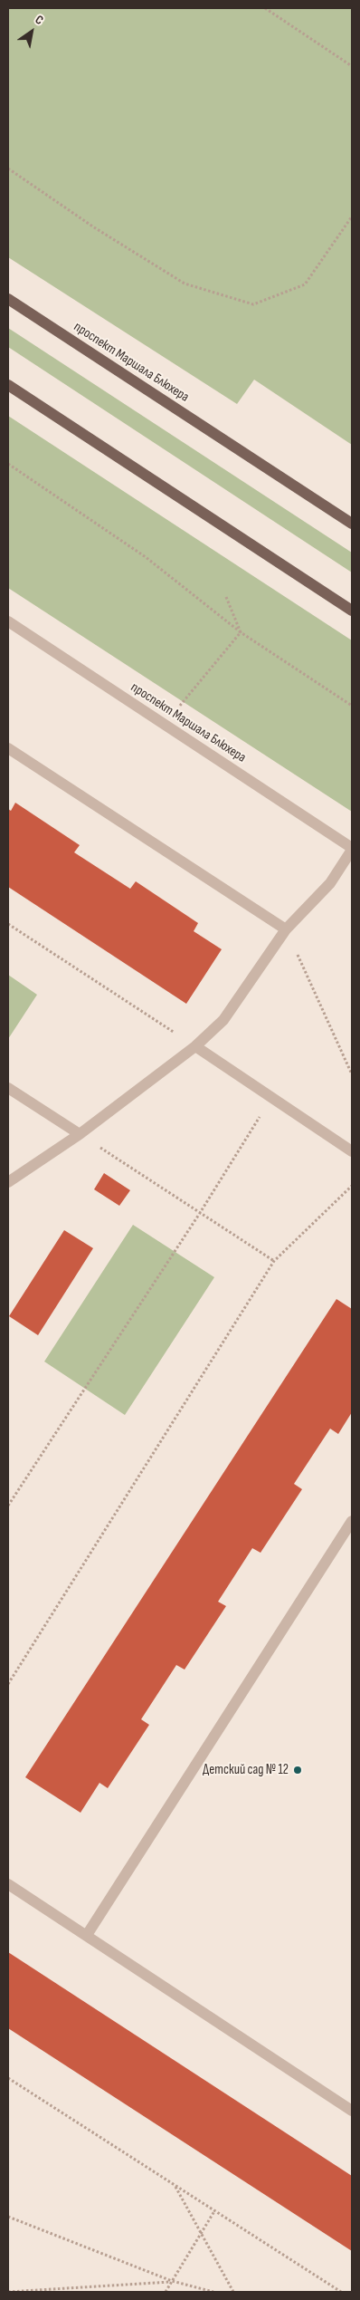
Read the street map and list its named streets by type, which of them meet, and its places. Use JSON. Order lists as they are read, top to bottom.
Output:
{
  "streets": {
    "main road": ["проспект Маршала Блюхера"]
  },
  "places": ["Детский сад № 12"],
  "north": "top right"
}
